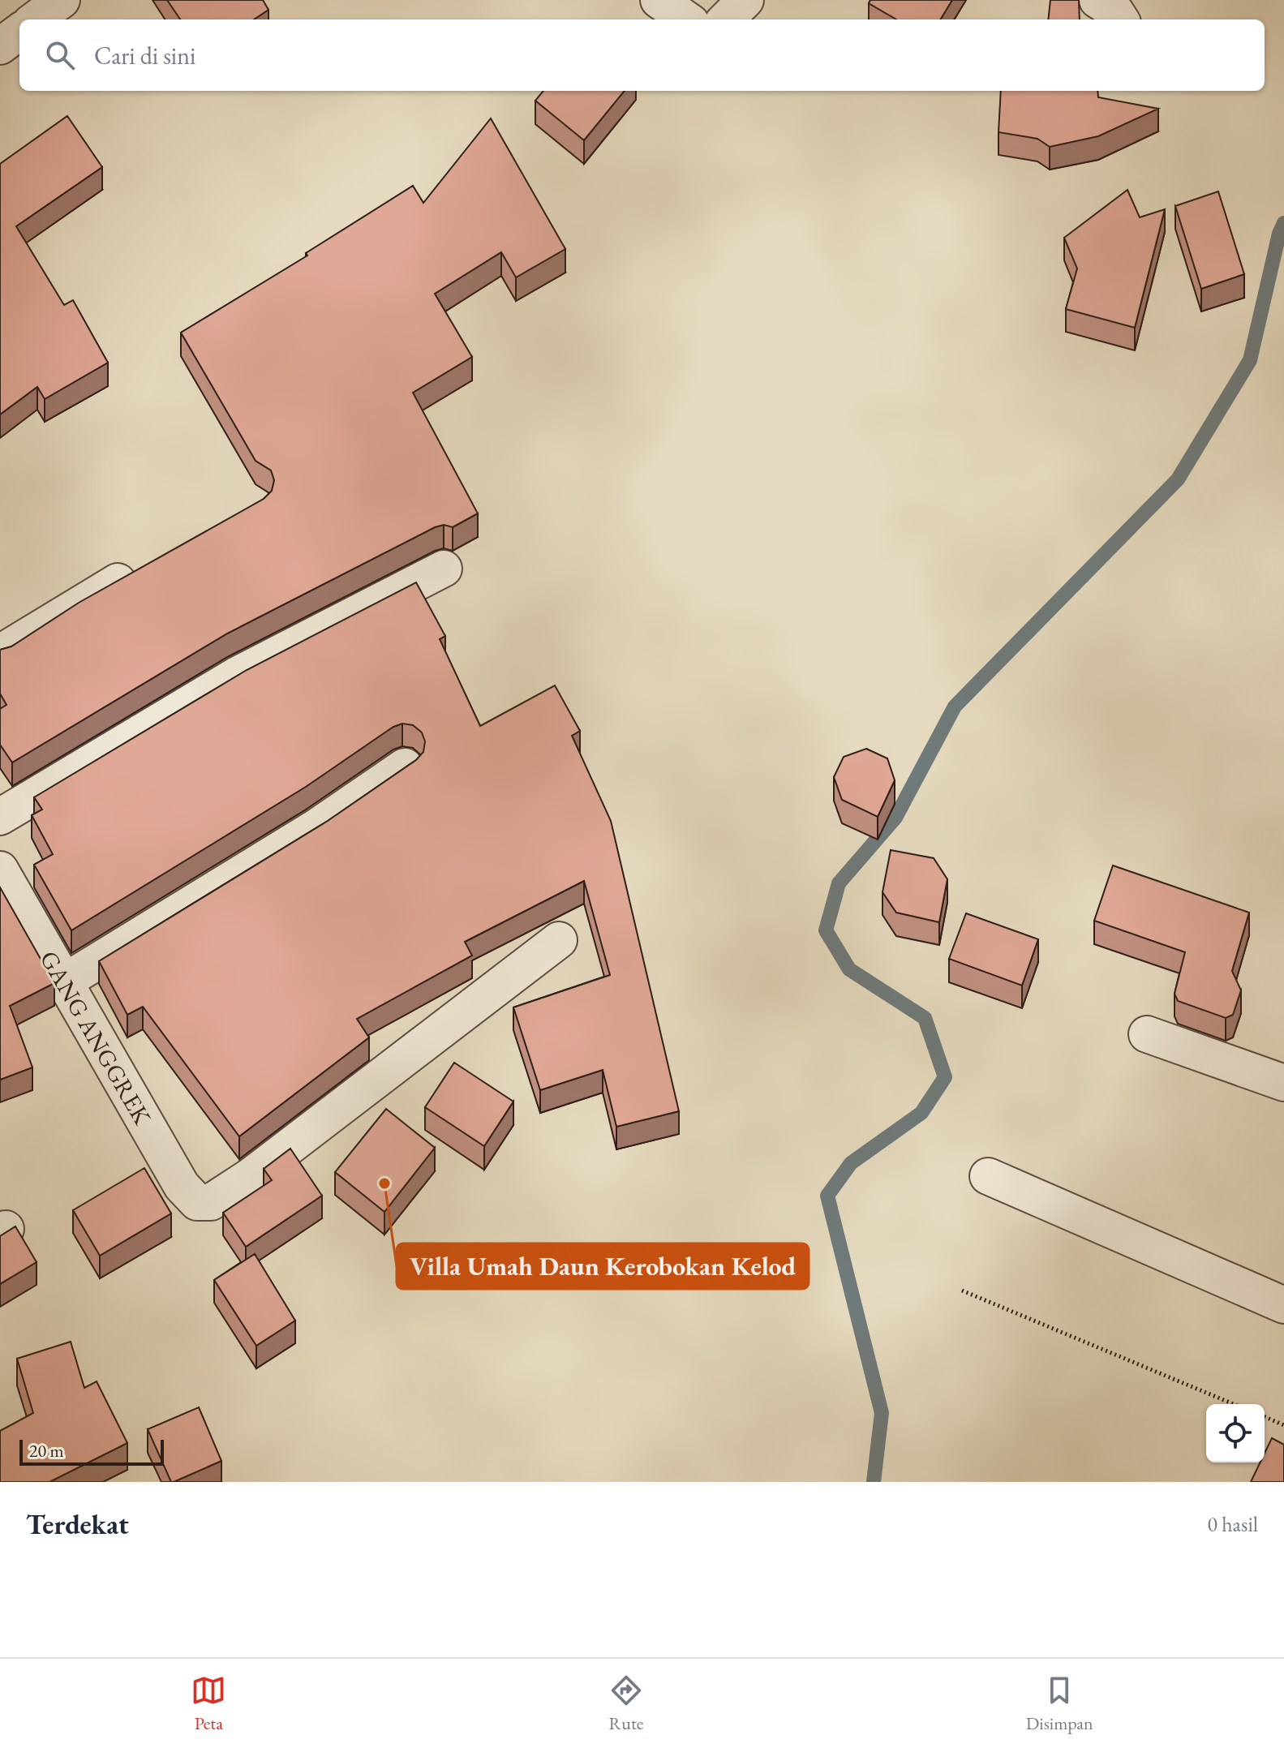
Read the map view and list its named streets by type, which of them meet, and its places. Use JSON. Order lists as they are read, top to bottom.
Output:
{
  "streets": {
    "street": ["GANG ANGGREK"]
  },
  "places": ["Villa Umah Daun Kerobokan Kelod"],
  "scale_bar": "20 m",
  "page": {
    "search": "Cari di sini",
    "scale": "20 m",
    "heading": ["Terdekat", "0 hasil"],
    "nav": ["Peta", "Rute", "Disimpan"]
  }
}
